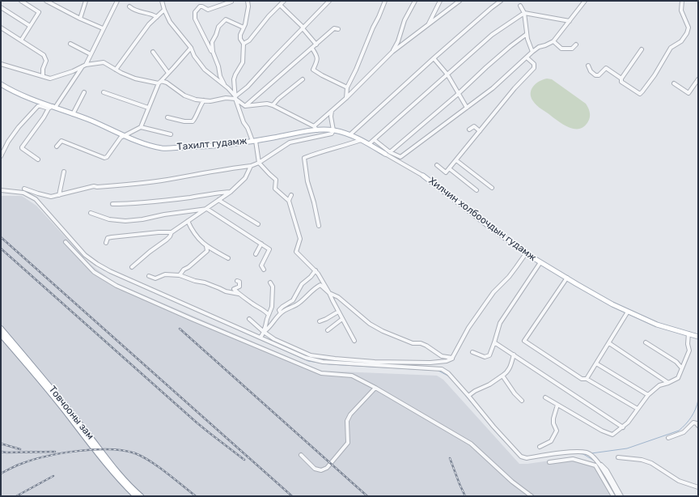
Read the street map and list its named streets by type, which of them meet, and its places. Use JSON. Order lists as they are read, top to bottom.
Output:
{
  "streets": {
    "highway": ["Товчооны зам"],
    "main road": ["Тахилт гудамж", "Хилчин холбоочдын гудамж"]
  },
  "crossings": [
    ["Тахилт гудамж", "Хилчин холбоочдын гудамж"]
  ]
}
